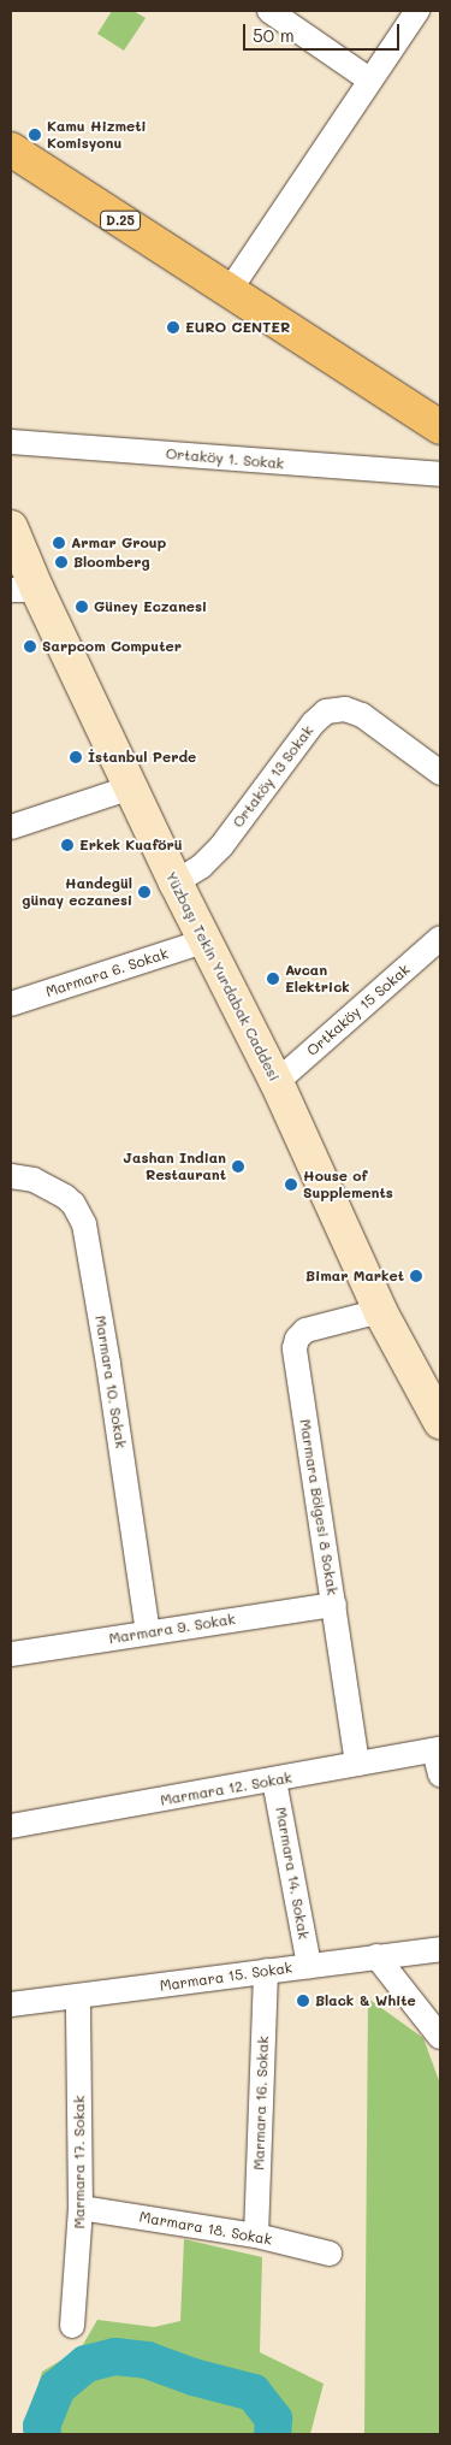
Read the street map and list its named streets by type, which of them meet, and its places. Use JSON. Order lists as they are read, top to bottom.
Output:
{
  "streets": {
    "main road": ["D.25", "Yüzbaşı Tekin Yurdabak Caddesi"],
    "street": [
      "Ortaköy 1. Sokak",
      "Ortaköy 13 Sokak",
      "Marmara 6. Sokak",
      "Ortkaköy 15 Sokak",
      "Marmara 10. Sokak",
      "Marmara Bölgesi 8 Sokak",
      "Marmara 9. Sokak",
      "Marmara 12. Sokak",
      "Marmara 14. Sokak",
      "Marmara 15. Sokak",
      "Marmara 16. Sokak",
      "Marmara 17. Sokak",
      "Marmara 18. Sokak"
    ]
  },
  "crossings": [
    ["Ortaköy 13 Sokak", "Yüzbaşı Tekin Yurdabak Caddesi"],
    ["Marmara 6. Sokak", "Yüzbaşı Tekin Yurdabak Caddesi"],
    ["Yüzbaşı Tekin Yurdabak Caddesi", "Ortkaköy 15 Sokak"],
    ["Yüzbaşı Tekin Yurdabak Caddesi", "Marmara Bölgesi 8 Sokak"],
    ["Marmara 10. Sokak", "Marmara 9. Sokak"],
    ["Marmara Bölgesi 8 Sokak", "Marmara 9. Sokak"],
    ["Marmara Bölgesi 8 Sokak", "Marmara 12. Sokak"],
    ["Marmara 12. Sokak", "Marmara 14. Sokak"],
    ["Marmara 14. Sokak", "Marmara 15. Sokak"],
    ["Marmara 15. Sokak", "Marmara 16. Sokak"],
    ["Marmara 15. Sokak", "Marmara 17. Sokak"],
    ["Marmara 16. Sokak", "Marmara 18. Sokak"],
    ["Marmara 17. Sokak", "Marmara 18. Sokak"]
  ],
  "places": [
    "Kamu Hizmeti Komisyonu",
    "EURO CENTER",
    "Armar Group",
    "Bloomberg",
    "Güney Eczanesi",
    "Sarpcom Computer",
    "İstanbul Perde",
    "Erkek Kuaförü",
    "Handegül günay eczanesi",
    "Avcan Elektrick",
    "Jashan Indian Restaurant",
    "House of Supplements",
    "Bimar Market",
    "Black & White"
  ],
  "scale_bar": "50 m"
}
